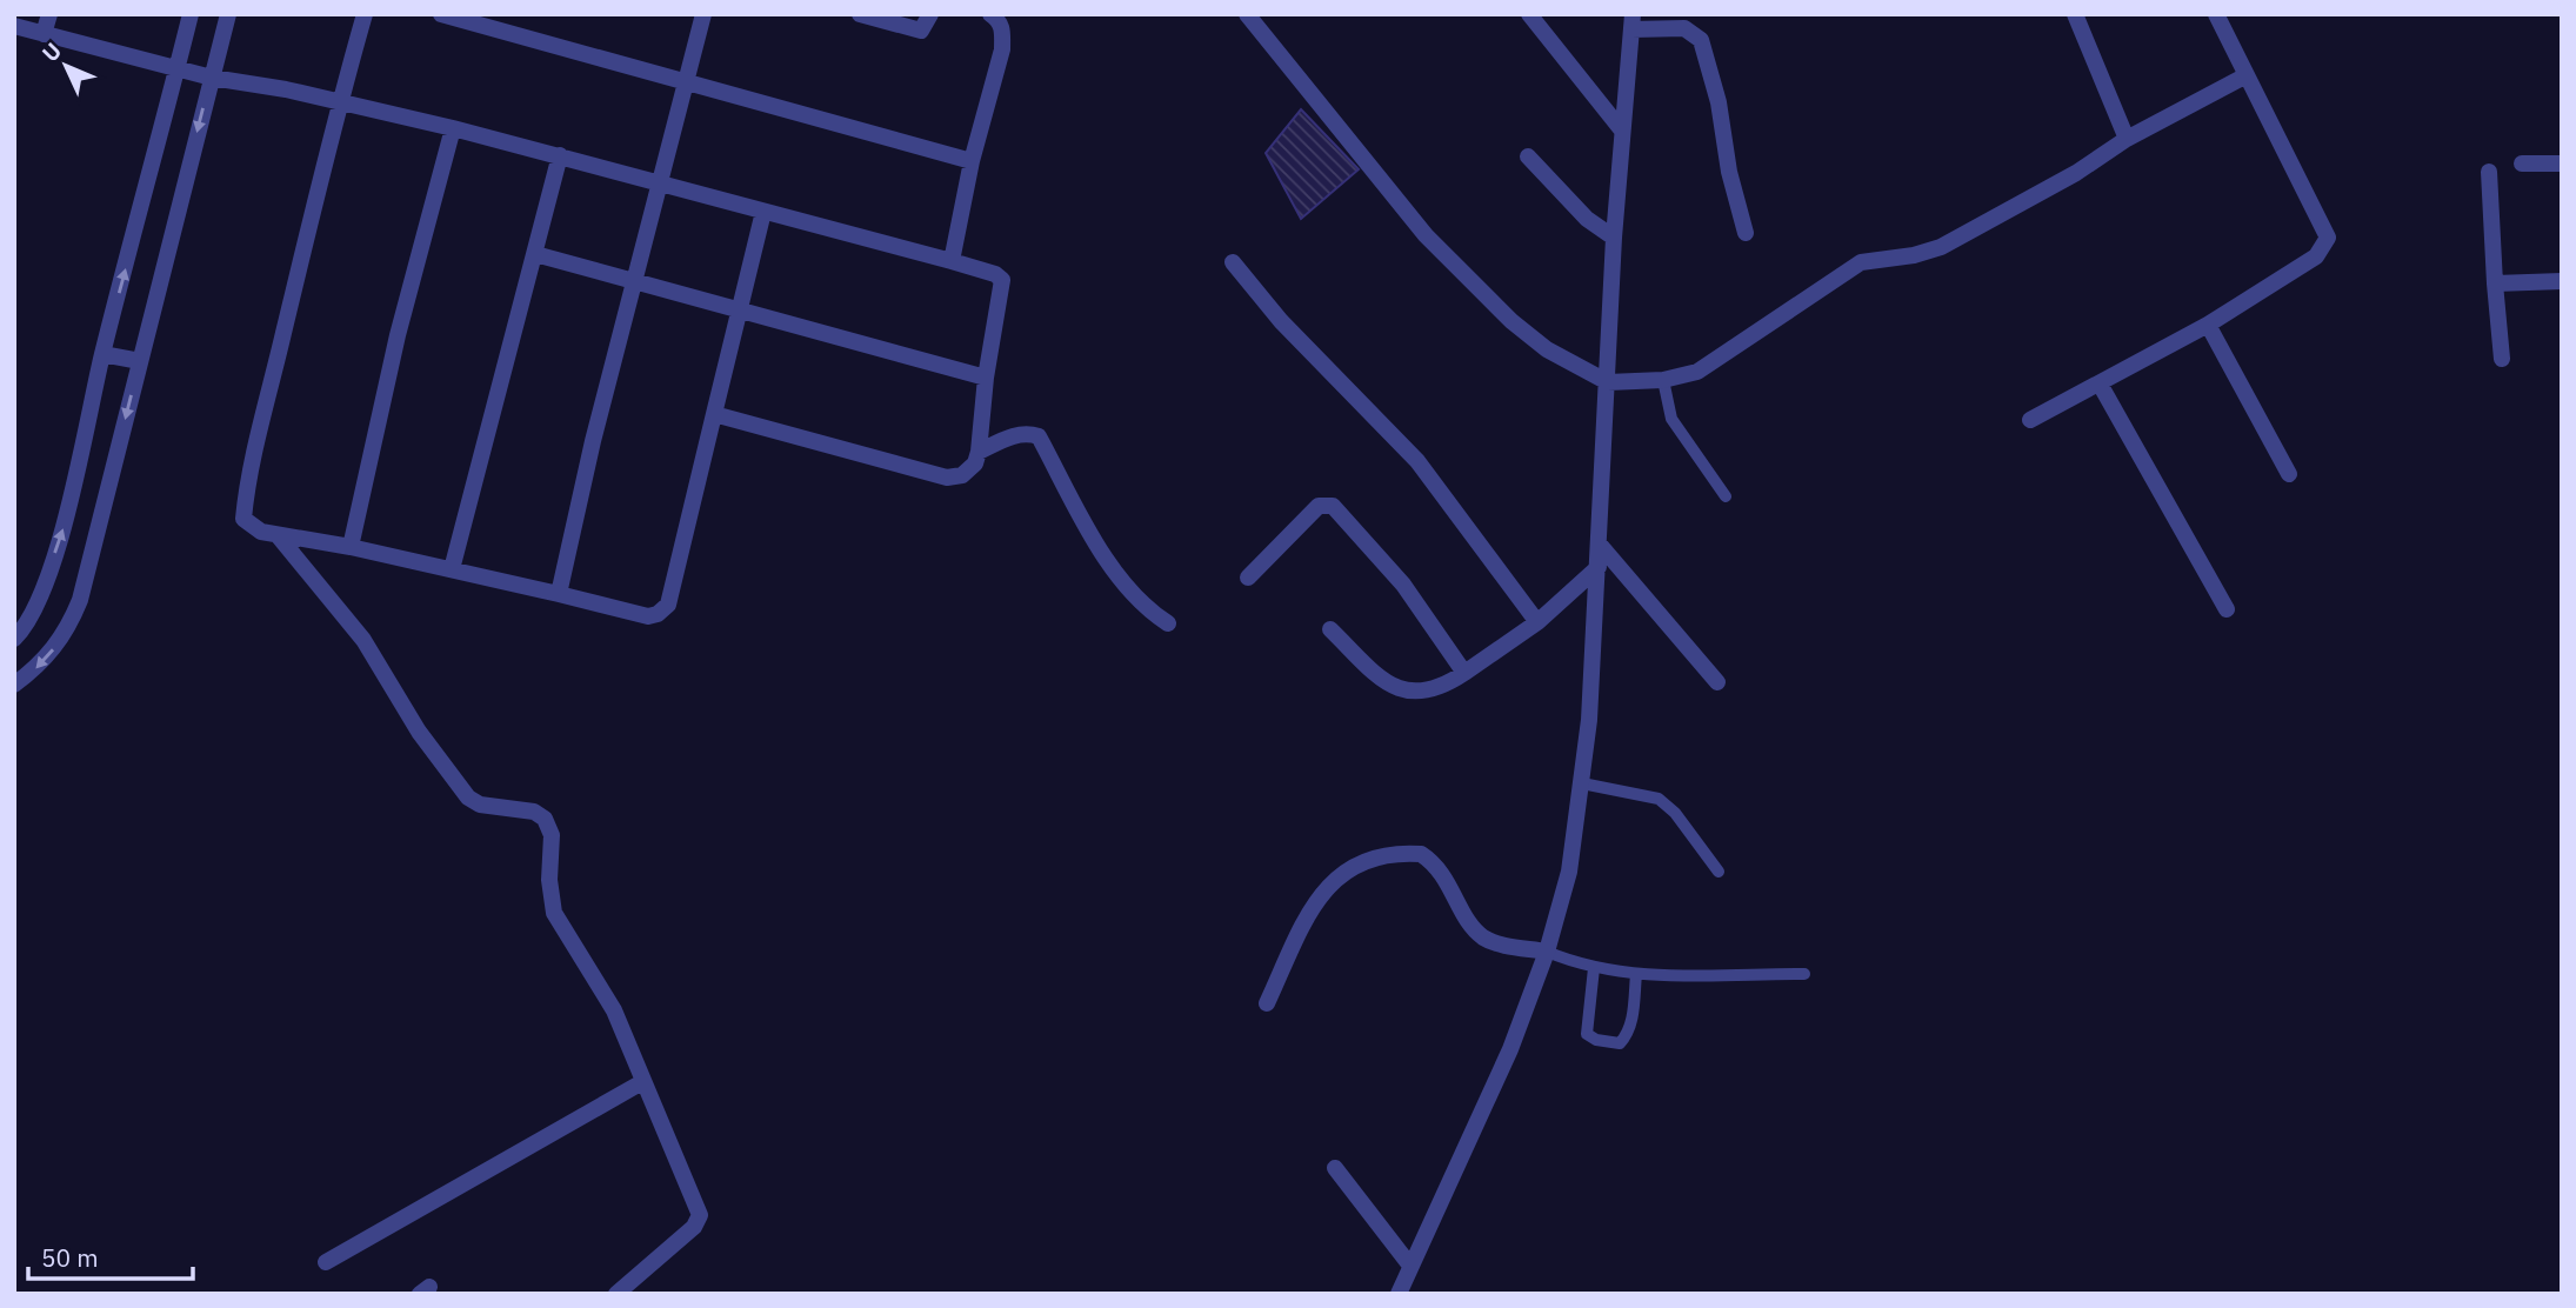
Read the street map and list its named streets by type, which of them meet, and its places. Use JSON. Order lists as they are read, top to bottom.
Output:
{
  "scale_bar": "50 m",
  "north": "top left"
}
